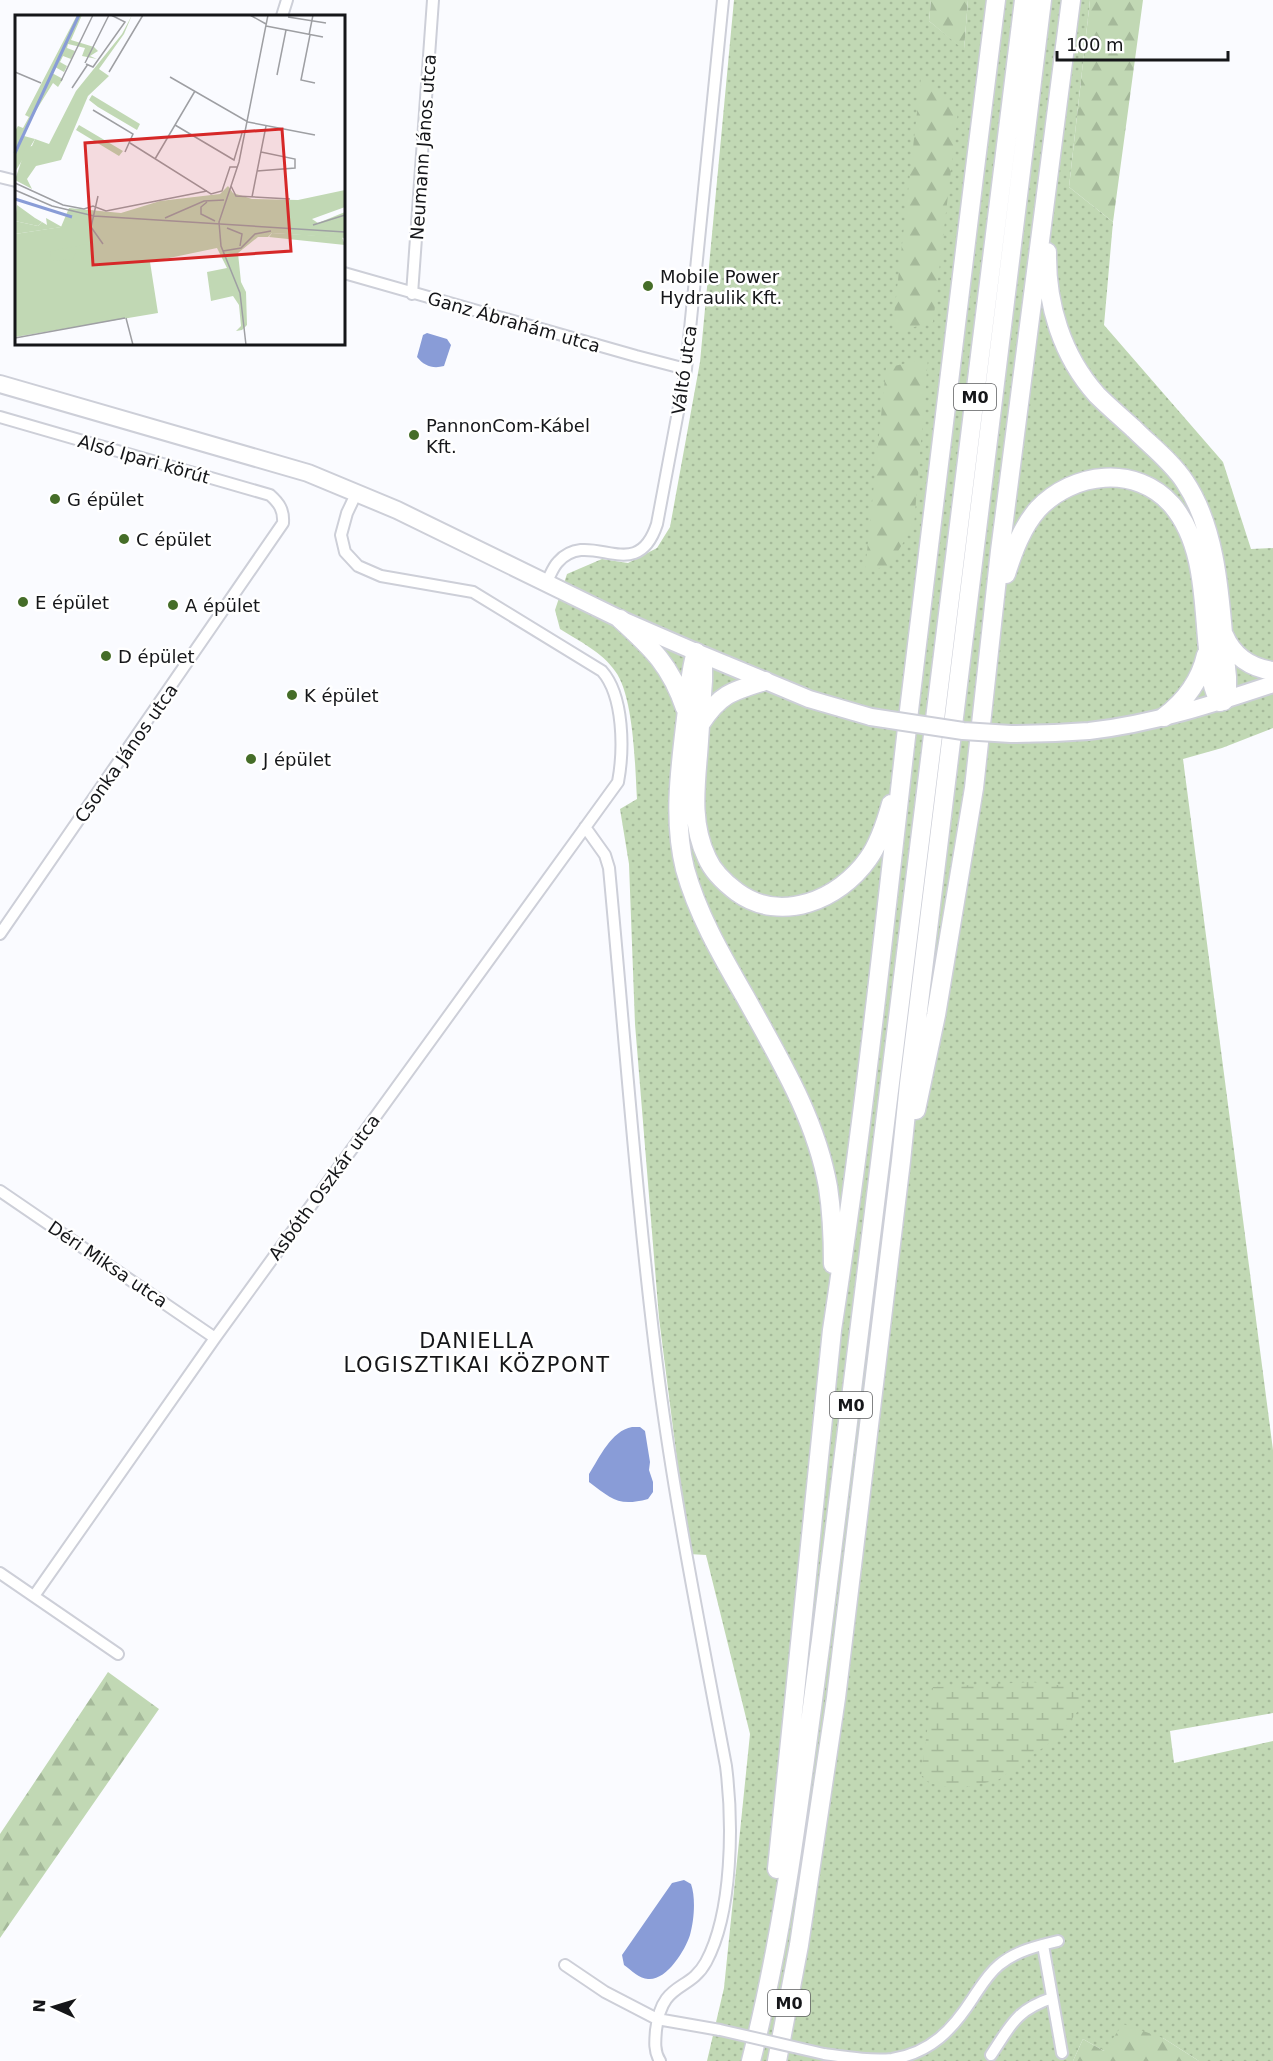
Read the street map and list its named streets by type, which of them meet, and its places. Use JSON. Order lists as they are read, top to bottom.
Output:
{
  "streets": {
    "highway": ["M0"],
    "street": [
      "Neumann János utca",
      "Ganz Ábrahám utca",
      "Váltó utca",
      "Alsó Ipari körút",
      "Csonka János utca",
      "Asbóth Oszkár utca",
      "Déri Miksa utca"
    ]
  },
  "crossings": [
    ["Neumann János utca", "Ganz Ábrahám utca"],
    ["Ganz Ábrahám utca", "Váltó utca"],
    ["Alsó Ipari körút", "Csonka János utca"],
    ["Asbóth Oszkár utca", "Déri Miksa utca"]
  ],
  "districts": ["DANIELLA LOGISZTIKAI KÖZPONT"],
  "places": [
    "Mobile Power Hydraulik Kft.",
    "PannonCom-Kábel Kft.",
    "G épület",
    "C épület",
    "E épület",
    "A épület",
    "D épület",
    "K épület",
    "J épület"
  ],
  "scale_bar": "100 m",
  "north": "left"
}
